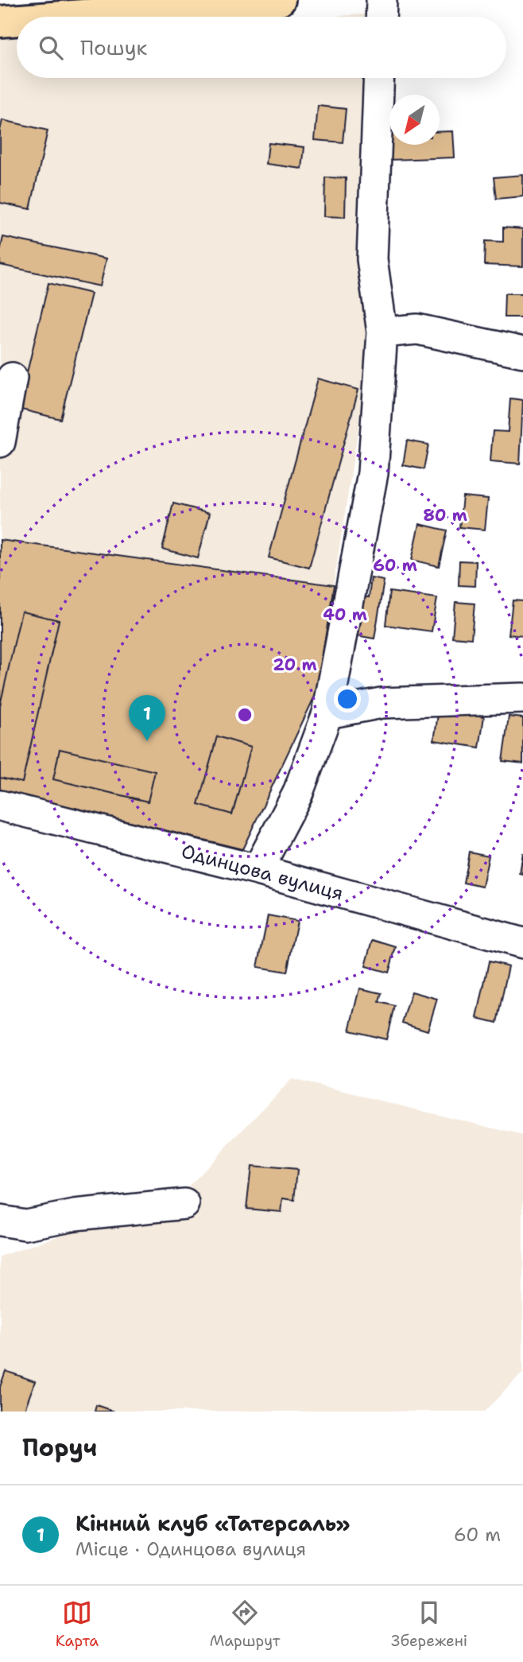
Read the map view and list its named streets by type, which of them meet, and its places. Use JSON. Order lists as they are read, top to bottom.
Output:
{
  "streets": {
    "street": ["Одинцова вулиця"]
  },
  "north": "bottom left",
  "page": {
    "search": "Пошук",
    "pins": "1",
    "heading": "Поруч",
    "list": [
      {
        "mark": "1",
        "name": "Кінний клуб «Татерсаль»",
        "note": "Місце · Одинцова вулиця",
        "value": "60 m"
      }
    ],
    "nav": ["Карта", "Маршрут", "Збережені"]
  },
  "rings": [
    "80 m",
    "60 m",
    "40 m",
    "20 m"
  ]
}
